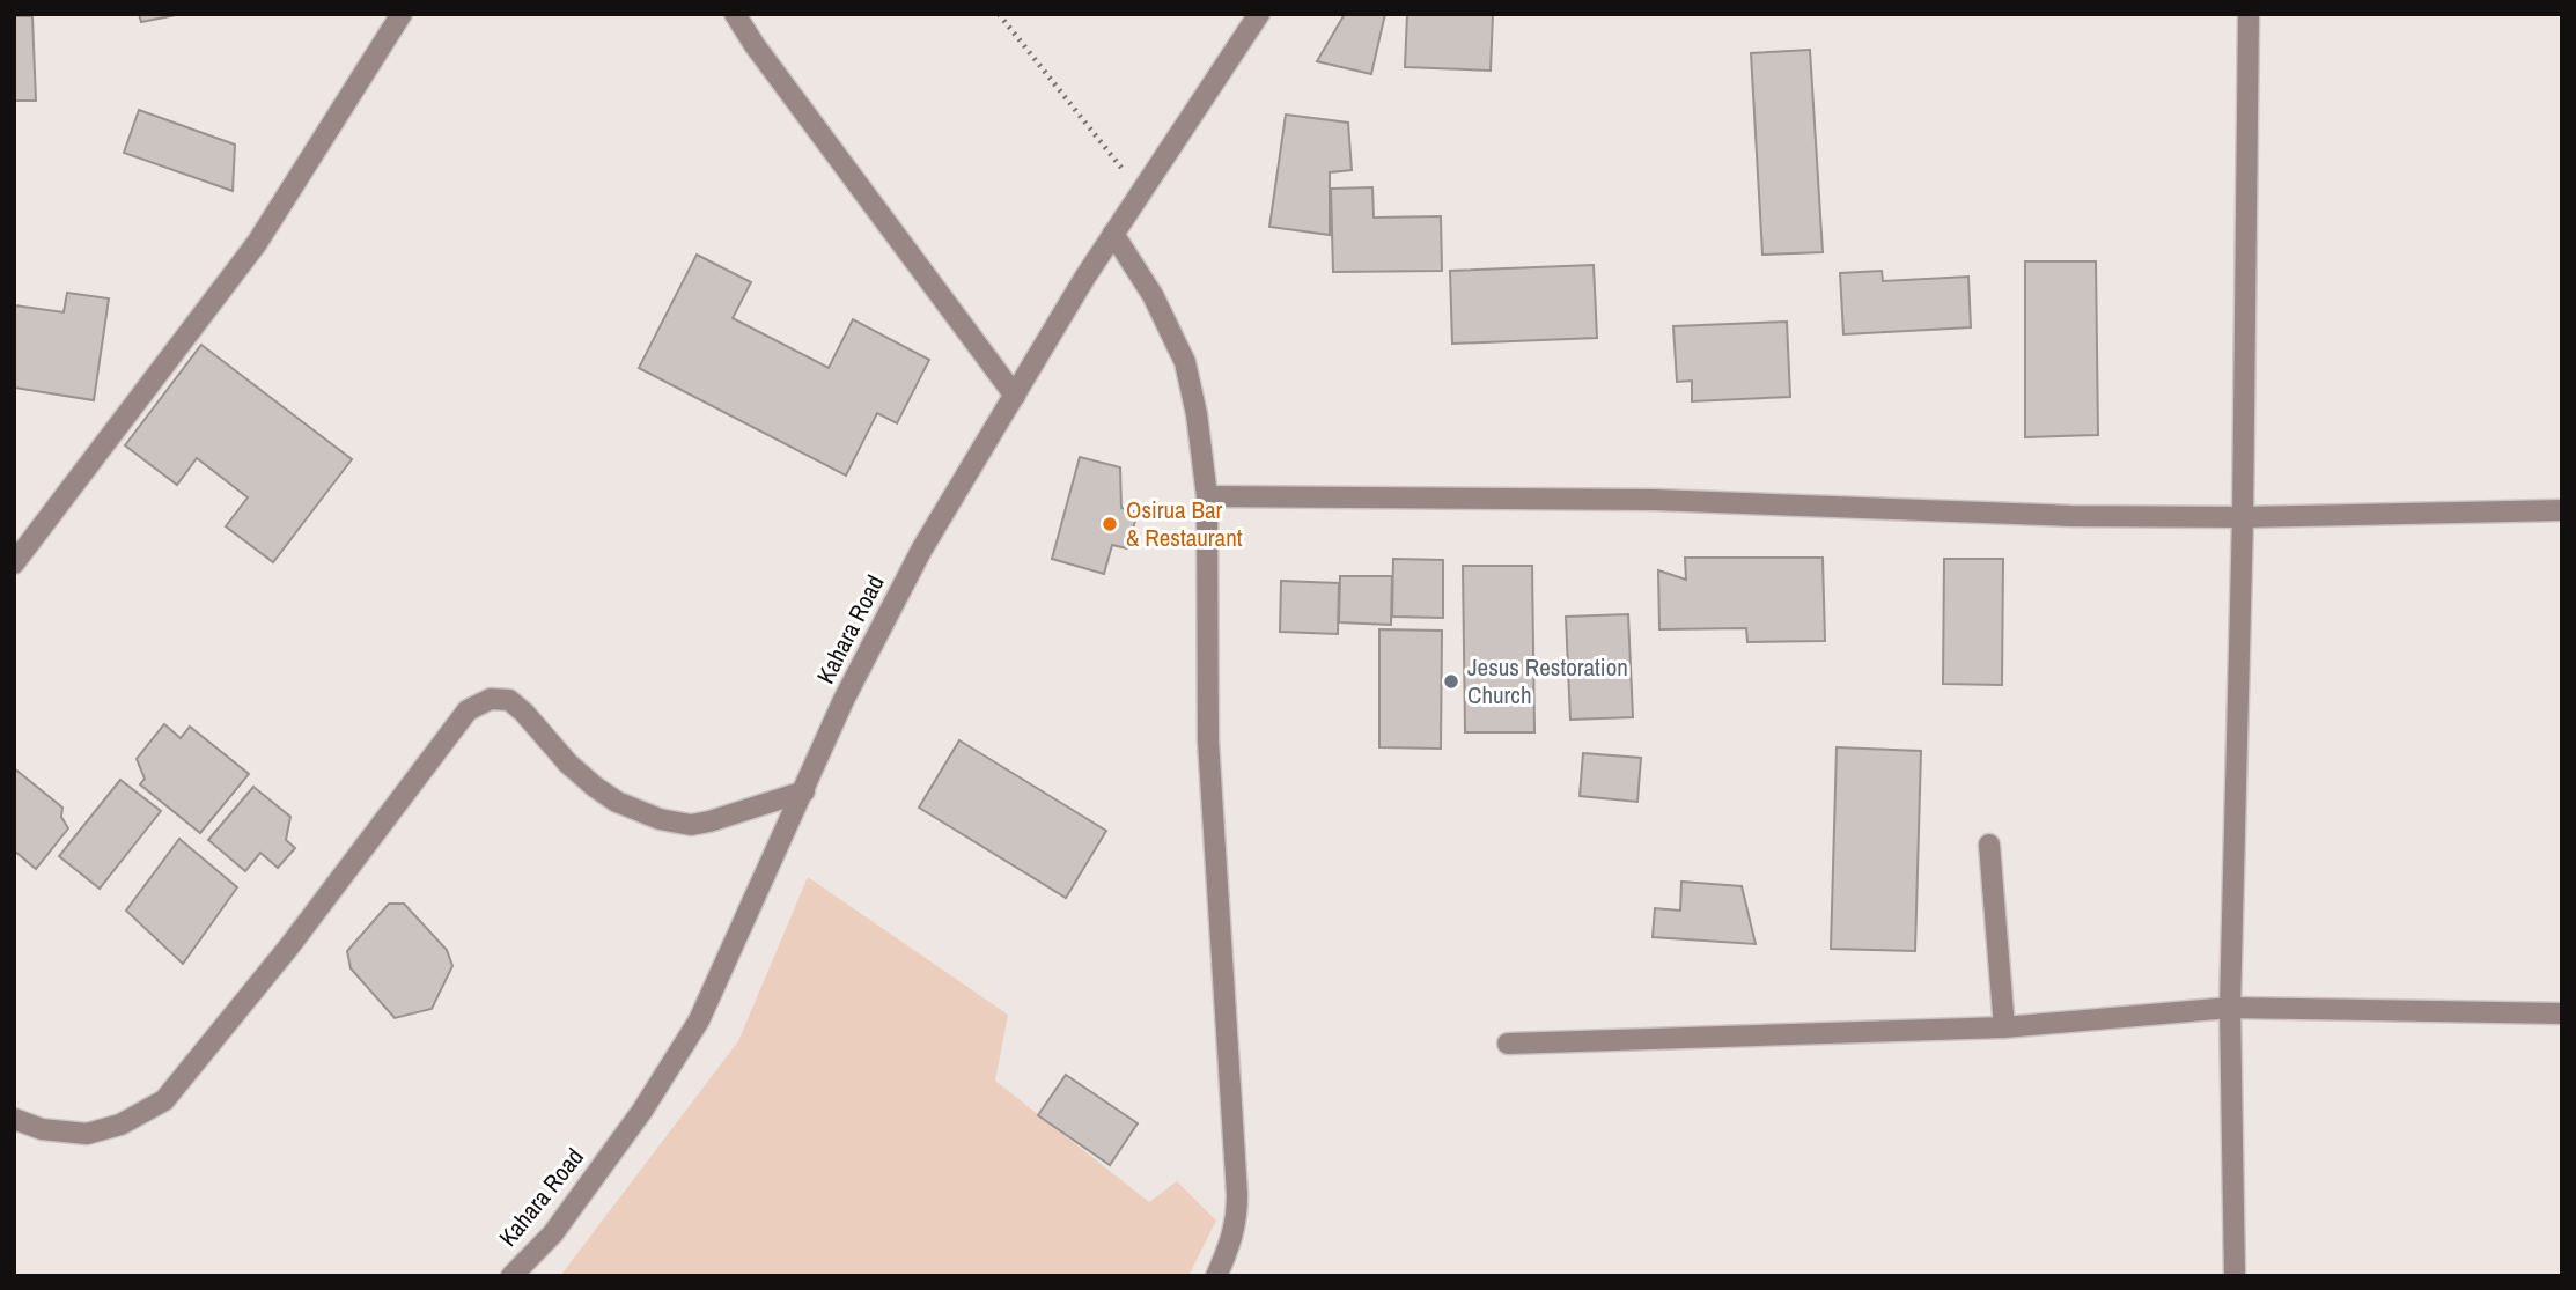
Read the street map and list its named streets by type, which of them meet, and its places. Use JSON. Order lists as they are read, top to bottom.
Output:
{
  "streets": {
    "street": ["Kahara Road"]
  },
  "places": ["Osirua Bar & Restaurant", "Jesus Restoration Church"]
}
